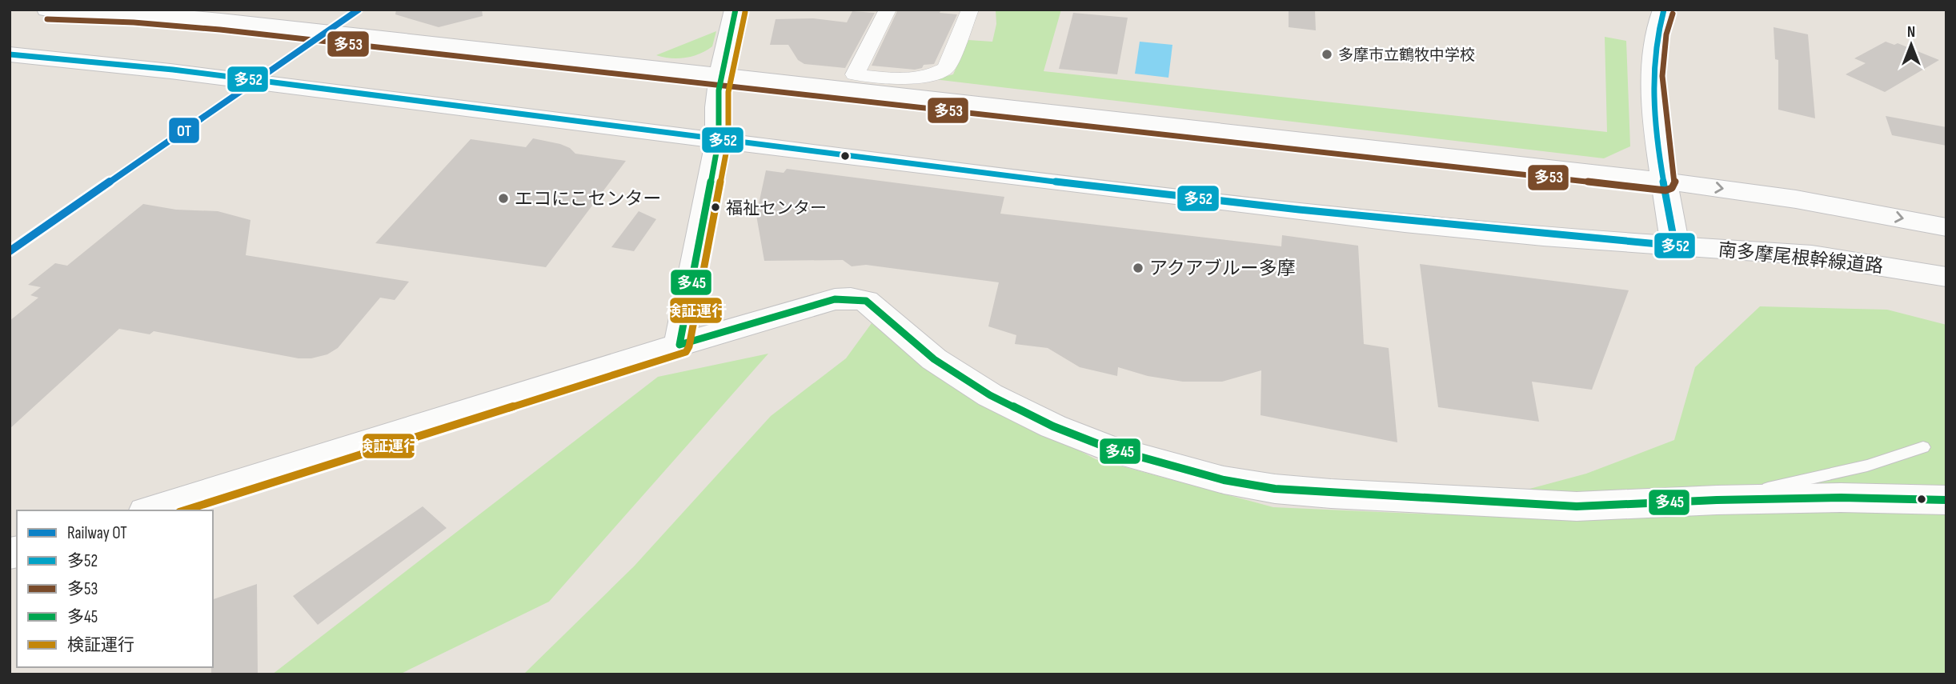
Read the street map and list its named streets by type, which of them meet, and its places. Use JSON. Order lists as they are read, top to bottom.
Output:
{
  "streets": {
    "main road": ["南多摩尾根幹線道路"]
  },
  "places": [
    "多摩市立鶴牧中学校",
    "エコにこセンター",
    "福祉センター",
    "アクアブルー多摩"
  ],
  "lines": [
    "rail line OT",
    "transit line 多52",
    "transit line 多45",
    "transit line 検証運行",
    "transit line 多53"
  ],
  "legend": [
    "Railway OT",
    "多52",
    "多53",
    "多45",
    "検証運行"
  ],
  "north": "top"
}
